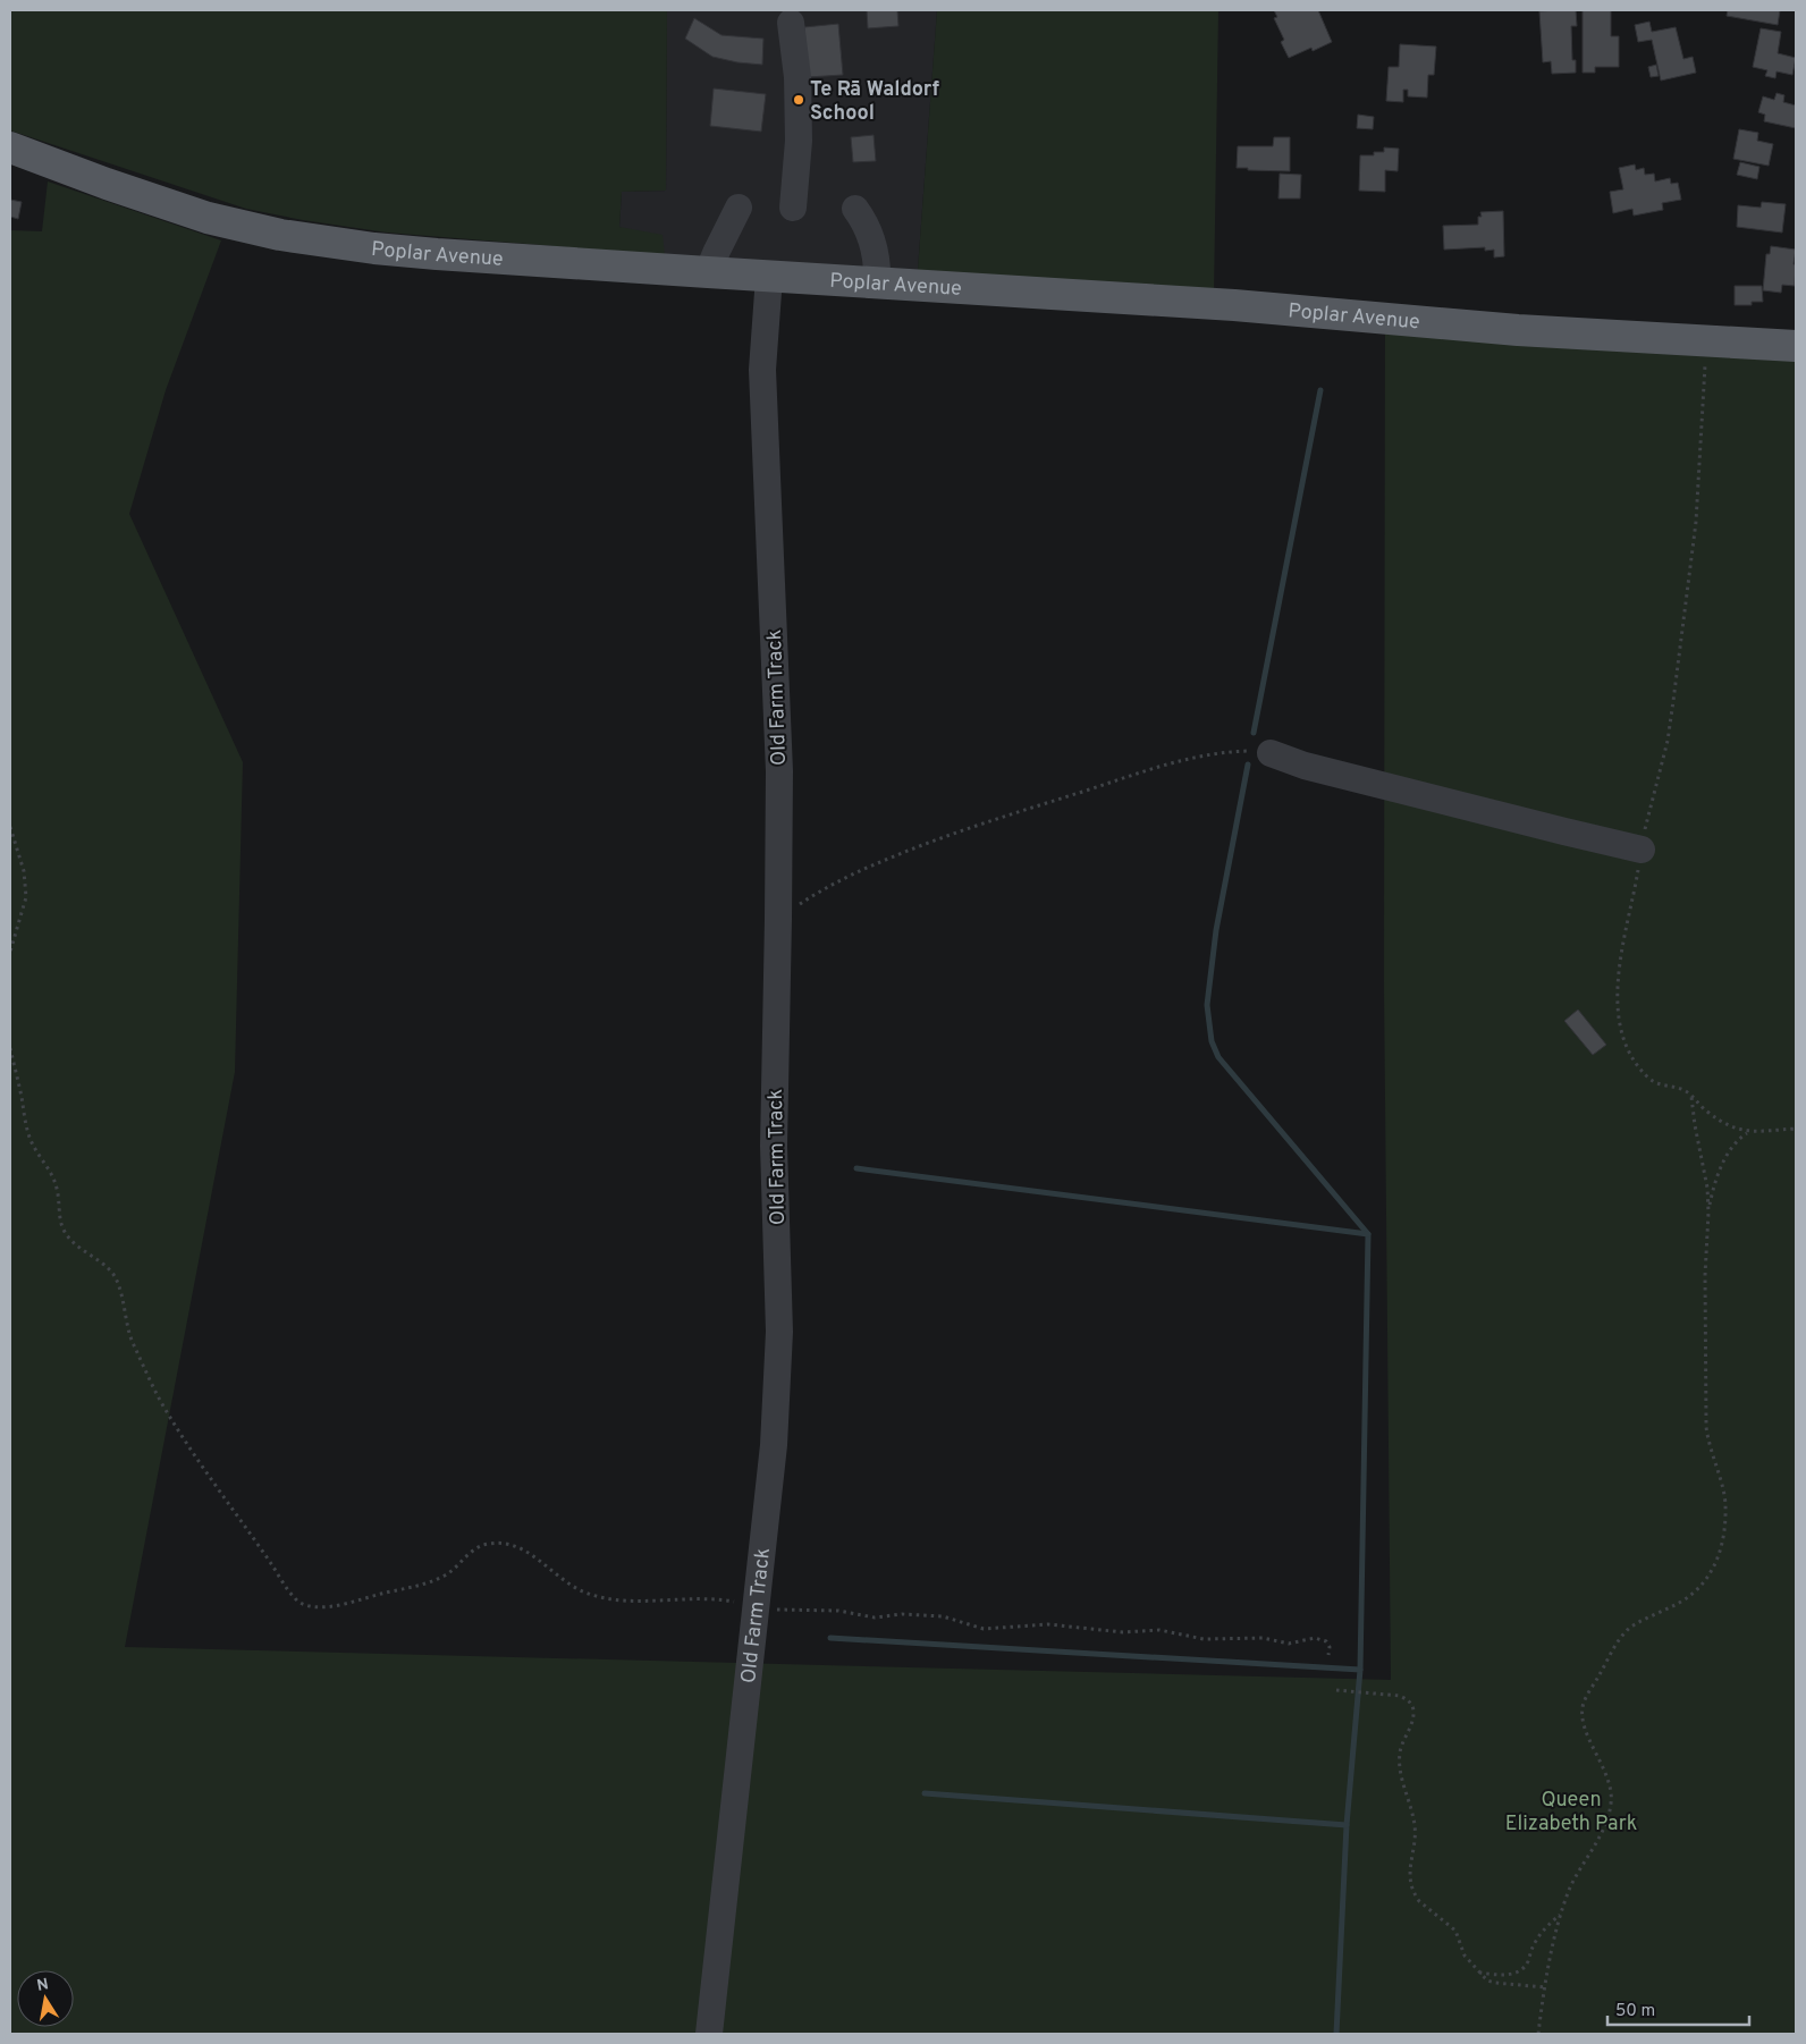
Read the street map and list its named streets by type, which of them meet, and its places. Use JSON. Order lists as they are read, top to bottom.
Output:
{
  "streets": {
    "main road": ["Poplar Avenue"],
    "street": ["Old Farm Track"]
  },
  "crossings": [
    ["Poplar Avenue", "Old Farm Track"]
  ],
  "parks": ["Queen Elizabeth Park"],
  "places": ["Te Rā Waldorf School"],
  "scale_bar": "50 m",
  "north": "top"
}
